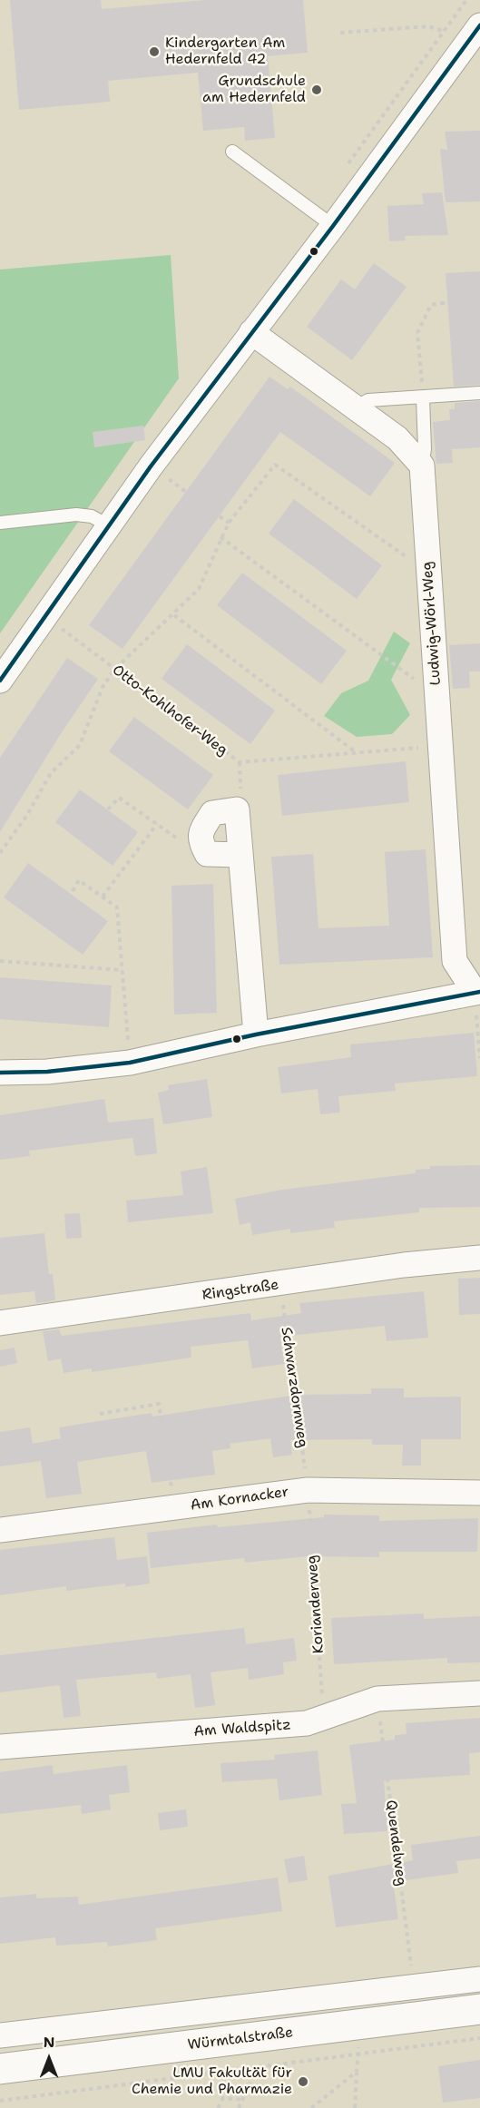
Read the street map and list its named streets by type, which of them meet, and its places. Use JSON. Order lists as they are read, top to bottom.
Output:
{
  "streets": {
    "main road": ["Würmtalstraße"],
    "street": [
      "Ludwig-Wörl-Weg",
      "Ringstraße",
      "Am Kornacker",
      "Am Waldspitz"
    ],
    "path": [
      "Otto-Kohlhofer-Weg",
      "Schwarzdornweg",
      "Korianderweg",
      "Quendelweg"
    ]
  },
  "crossings": [
    ["Ludwig-Wörl-Weg", "Otto-Kohlhofer-Weg"],
    ["Ringstraße", "Schwarzdornweg"],
    ["Schwarzdornweg", "Am Kornacker"],
    ["Schwarzdornweg", "Korianderweg"],
    ["Am Kornacker", "Korianderweg"],
    ["Korianderweg", "Am Waldspitz"],
    ["Am Waldspitz", "Quendelweg"],
    ["Quendelweg", "Würmtalstraße"]
  ],
  "places": ["Kindergarten Am Hedernfeld 42", "Grundschule am Hedernfeld", "LMU Fakultät für Chemie und Pharmazie"],
  "north": "top"
}
